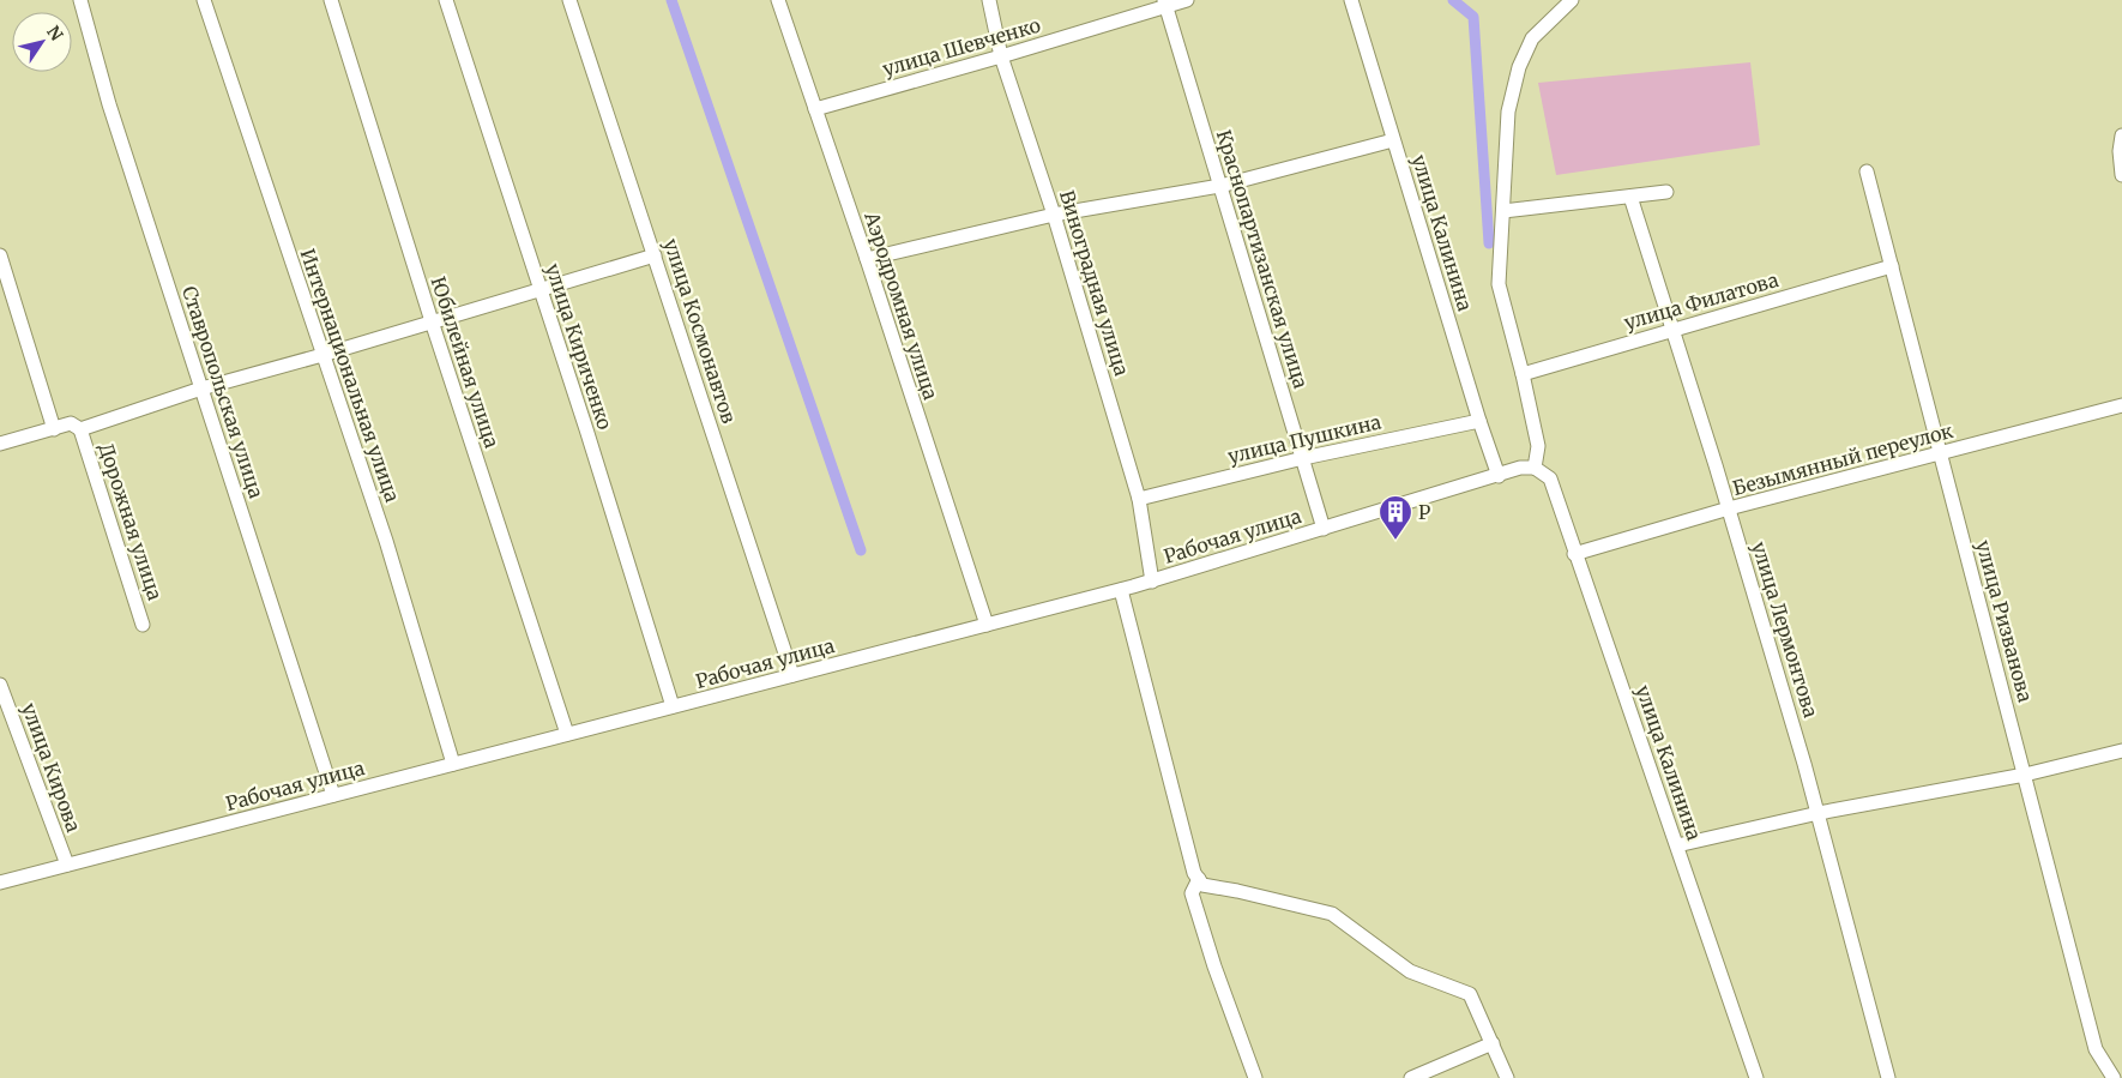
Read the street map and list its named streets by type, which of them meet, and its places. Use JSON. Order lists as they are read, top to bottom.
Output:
{
  "streets": {
    "street": [
      "улица Шевченко",
      "улица Калинина",
      "Краснопартизанская улица",
      "Виноградная улица",
      "улица Филатова",
      "Аэродромная улица",
      "улица Космонавтов",
      "улица Кириченко",
      "Юбилейная улица",
      "Интернациональная улица",
      "Ставропольская улица",
      "улица Пушкина",
      "Безымянный переулок",
      "Дорожная улица",
      "Рабочая улица",
      "улица Ризванова",
      "улица Лермонтова",
      "улица Кирова"
    ]
  },
  "crossings": [
    ["улица Шевченко", "Краснопартизанская улица"],
    ["улица Шевченко", "Виноградная улица"],
    ["улица Шевченко", "Аэродромная улица"],
    ["улица Калинина", "улица Пушкина"],
    ["улица Калинина", "Безымянный переулок"],
    ["улица Калинина", "Рабочая улица"],
    ["Краснопартизанская улица", "улица Пушкина"],
    ["Краснопартизанская улица", "Рабочая улица"],
    ["Виноградная улица", "улица Пушкина"],
    ["Виноградная улица", "Рабочая улица"],
    ["улица Филатова", "улица Ризванова"],
    ["улица Филатова", "улица Лермонтова"],
    ["Аэродромная улица", "Рабочая улица"],
    ["улица Космонавтов", "Рабочая улица"],
    ["улица Кириченко", "Рабочая улица"],
    ["Юбилейная улица", "Рабочая улица"],
    ["Интернациональная улица", "Рабочая улица"],
    ["Ставропольская улица", "Рабочая улица"],
    ["Безымянный переулок", "улица Ризванова"],
    ["Безымянный переулок", "улица Лермонтова"],
    ["Рабочая улица", "улица Кирова"]
  ],
  "places": {
    "building": ["Р"]
  },
  "north": "top right"
}
